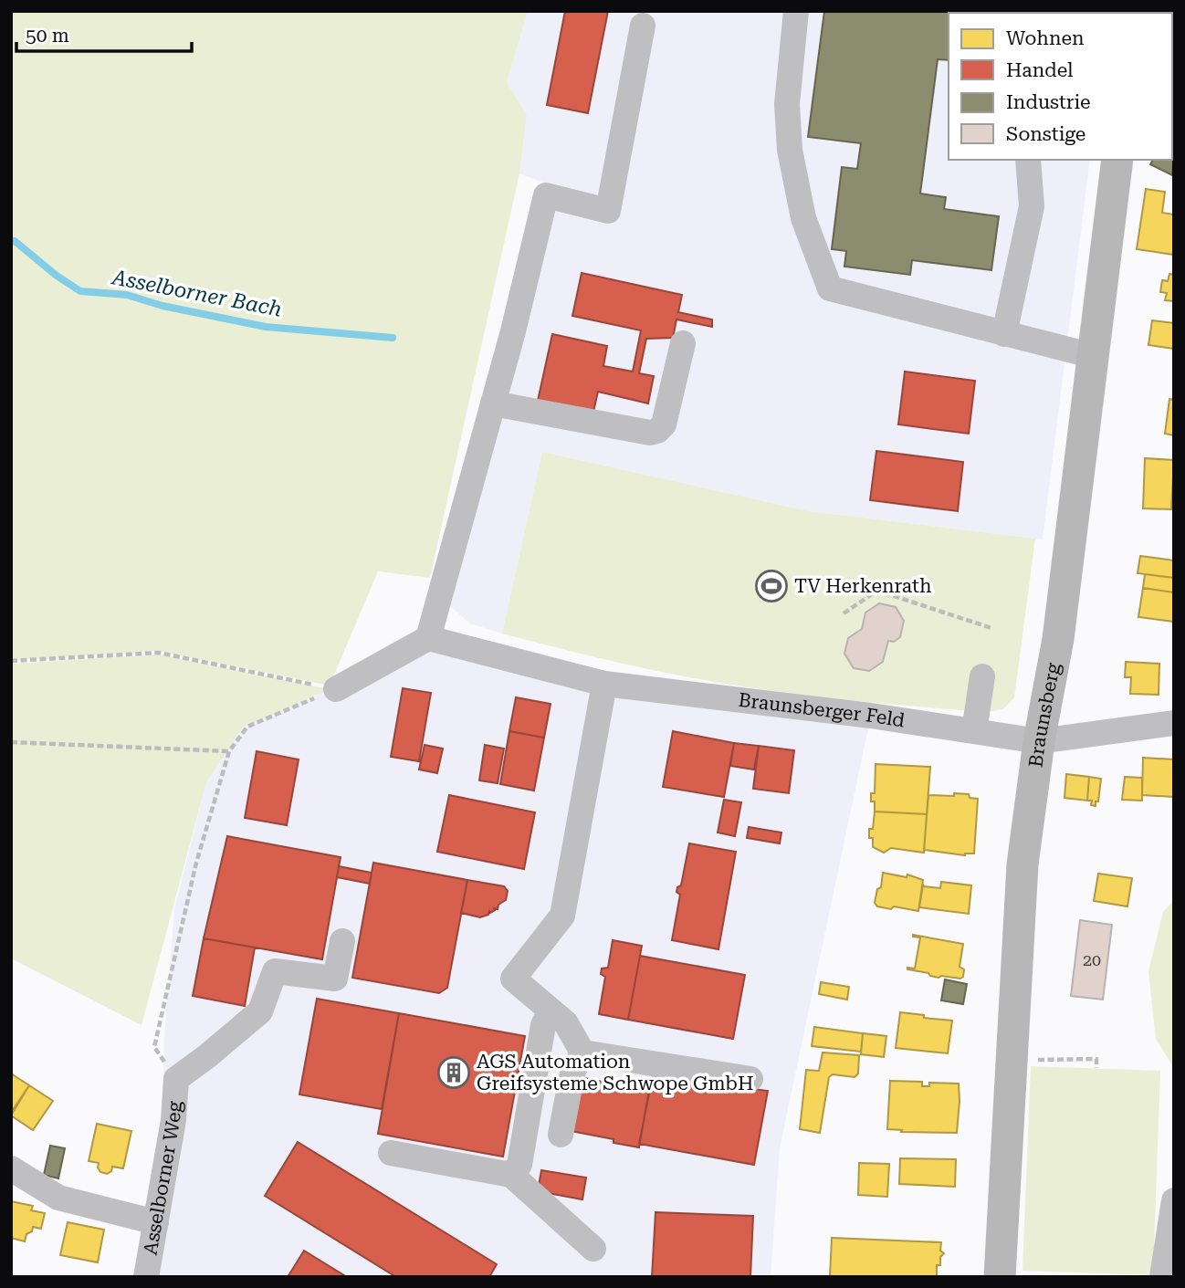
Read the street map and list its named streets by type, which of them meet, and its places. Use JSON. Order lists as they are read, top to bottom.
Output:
{
  "streets": {
    "main road": ["Braunsberg"],
    "street": ["Braunsberger Feld", "Asselborner Weg"]
  },
  "crossings": [
    ["Braunsberger Feld", "Braunsberg"]
  ],
  "water": ["Asselborner Bach"],
  "places": {
    "sports": ["TV Herkenrath"],
    "building": ["AGS Automation Greifsysteme Schwope GmbH"]
  },
  "house_numbers": ["20"],
  "legend": [
    "Wohnen",
    "Handel",
    "Industrie",
    "Sonstige"
  ],
  "scale_bar": "50 m"
}
